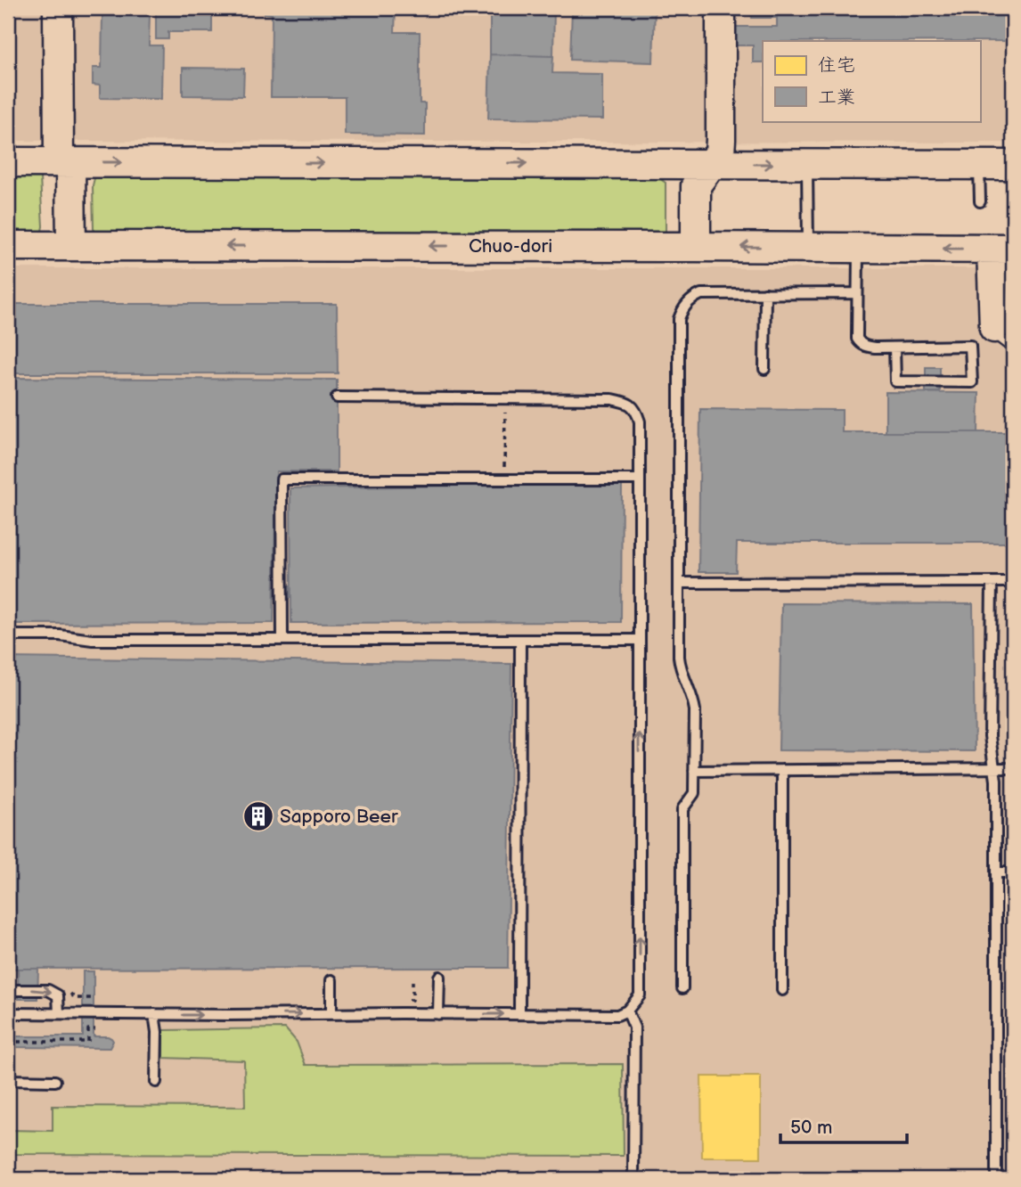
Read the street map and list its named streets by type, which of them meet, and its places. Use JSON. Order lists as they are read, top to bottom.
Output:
{
  "streets": {
    "street": ["Chuo-dori"]
  },
  "places": {
    "building": ["Sapporo Beer"]
  },
  "legend": ["住宅", "工業"],
  "scale_bar": "50 m"
}
